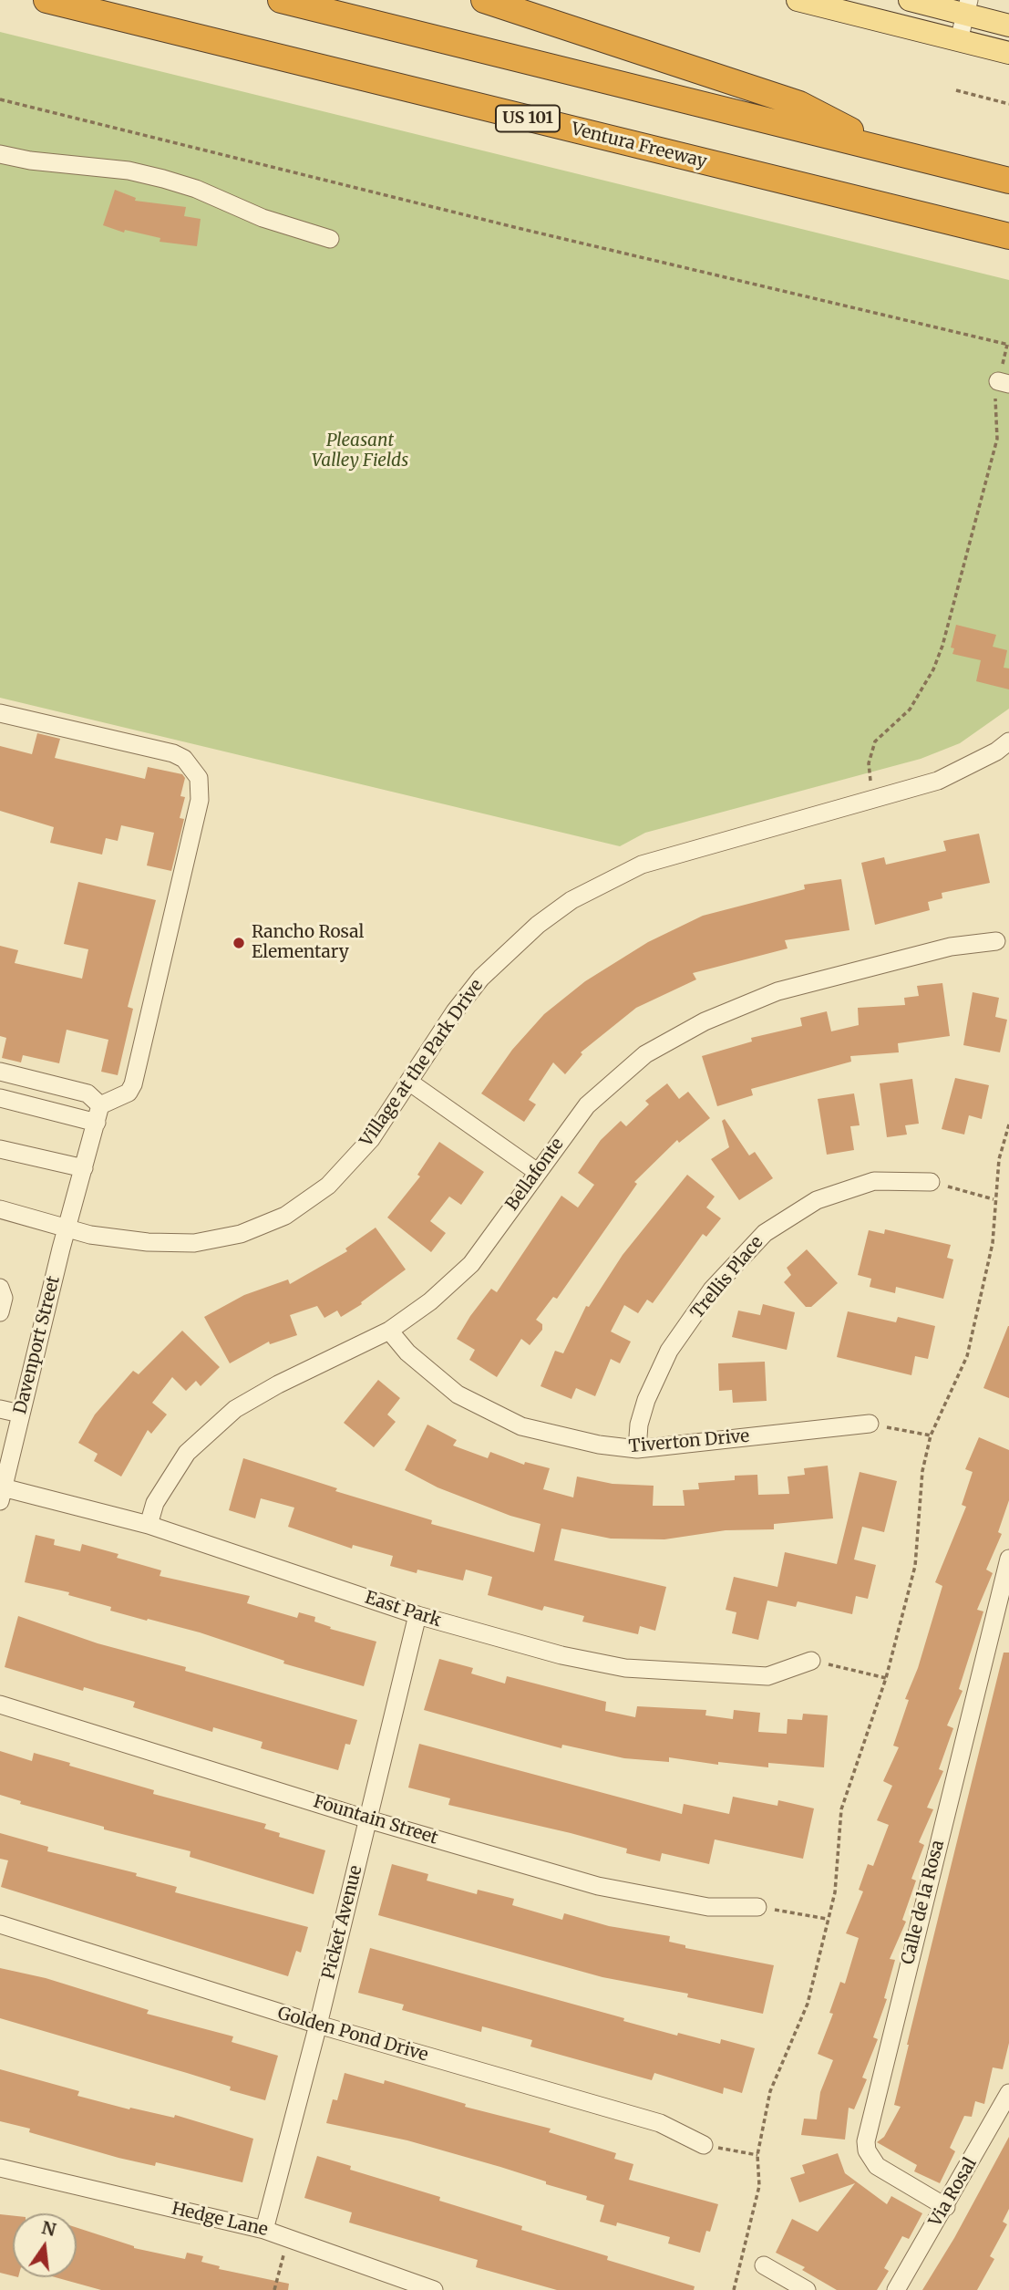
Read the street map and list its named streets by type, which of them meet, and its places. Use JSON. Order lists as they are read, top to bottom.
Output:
{
  "streets": {
    "highway": ["US 101", "Ventura Freeway"],
    "street": [
      "Village at the Park Drive",
      "Bellafonte",
      "Trellis Place",
      "Davenport Street",
      "Tiverton Drive",
      "East Park",
      "Fountain Street",
      "Calle de la Rosa",
      "Picket Avenue",
      "Golden Pond Drive",
      "Via Rosal",
      "Hedge Lane"
    ]
  },
  "crossings": [
    ["Village at the Park Drive", "Davenport Street"],
    ["Bellafonte", "Tiverton Drive"],
    ["Bellafonte", "East Park"],
    ["Trellis Place", "Tiverton Drive"],
    ["Davenport Street", "East Park"],
    ["East Park", "Picket Avenue"],
    ["Fountain Street", "Picket Avenue"],
    ["Calle de la Rosa", "Via Rosal"],
    ["Picket Avenue", "Golden Pond Drive"],
    ["Picket Avenue", "Hedge Lane"]
  ],
  "parks": ["Pleasant Valley Fields"],
  "places": ["Rancho Rosal Elementary"],
  "north": "top"
}
